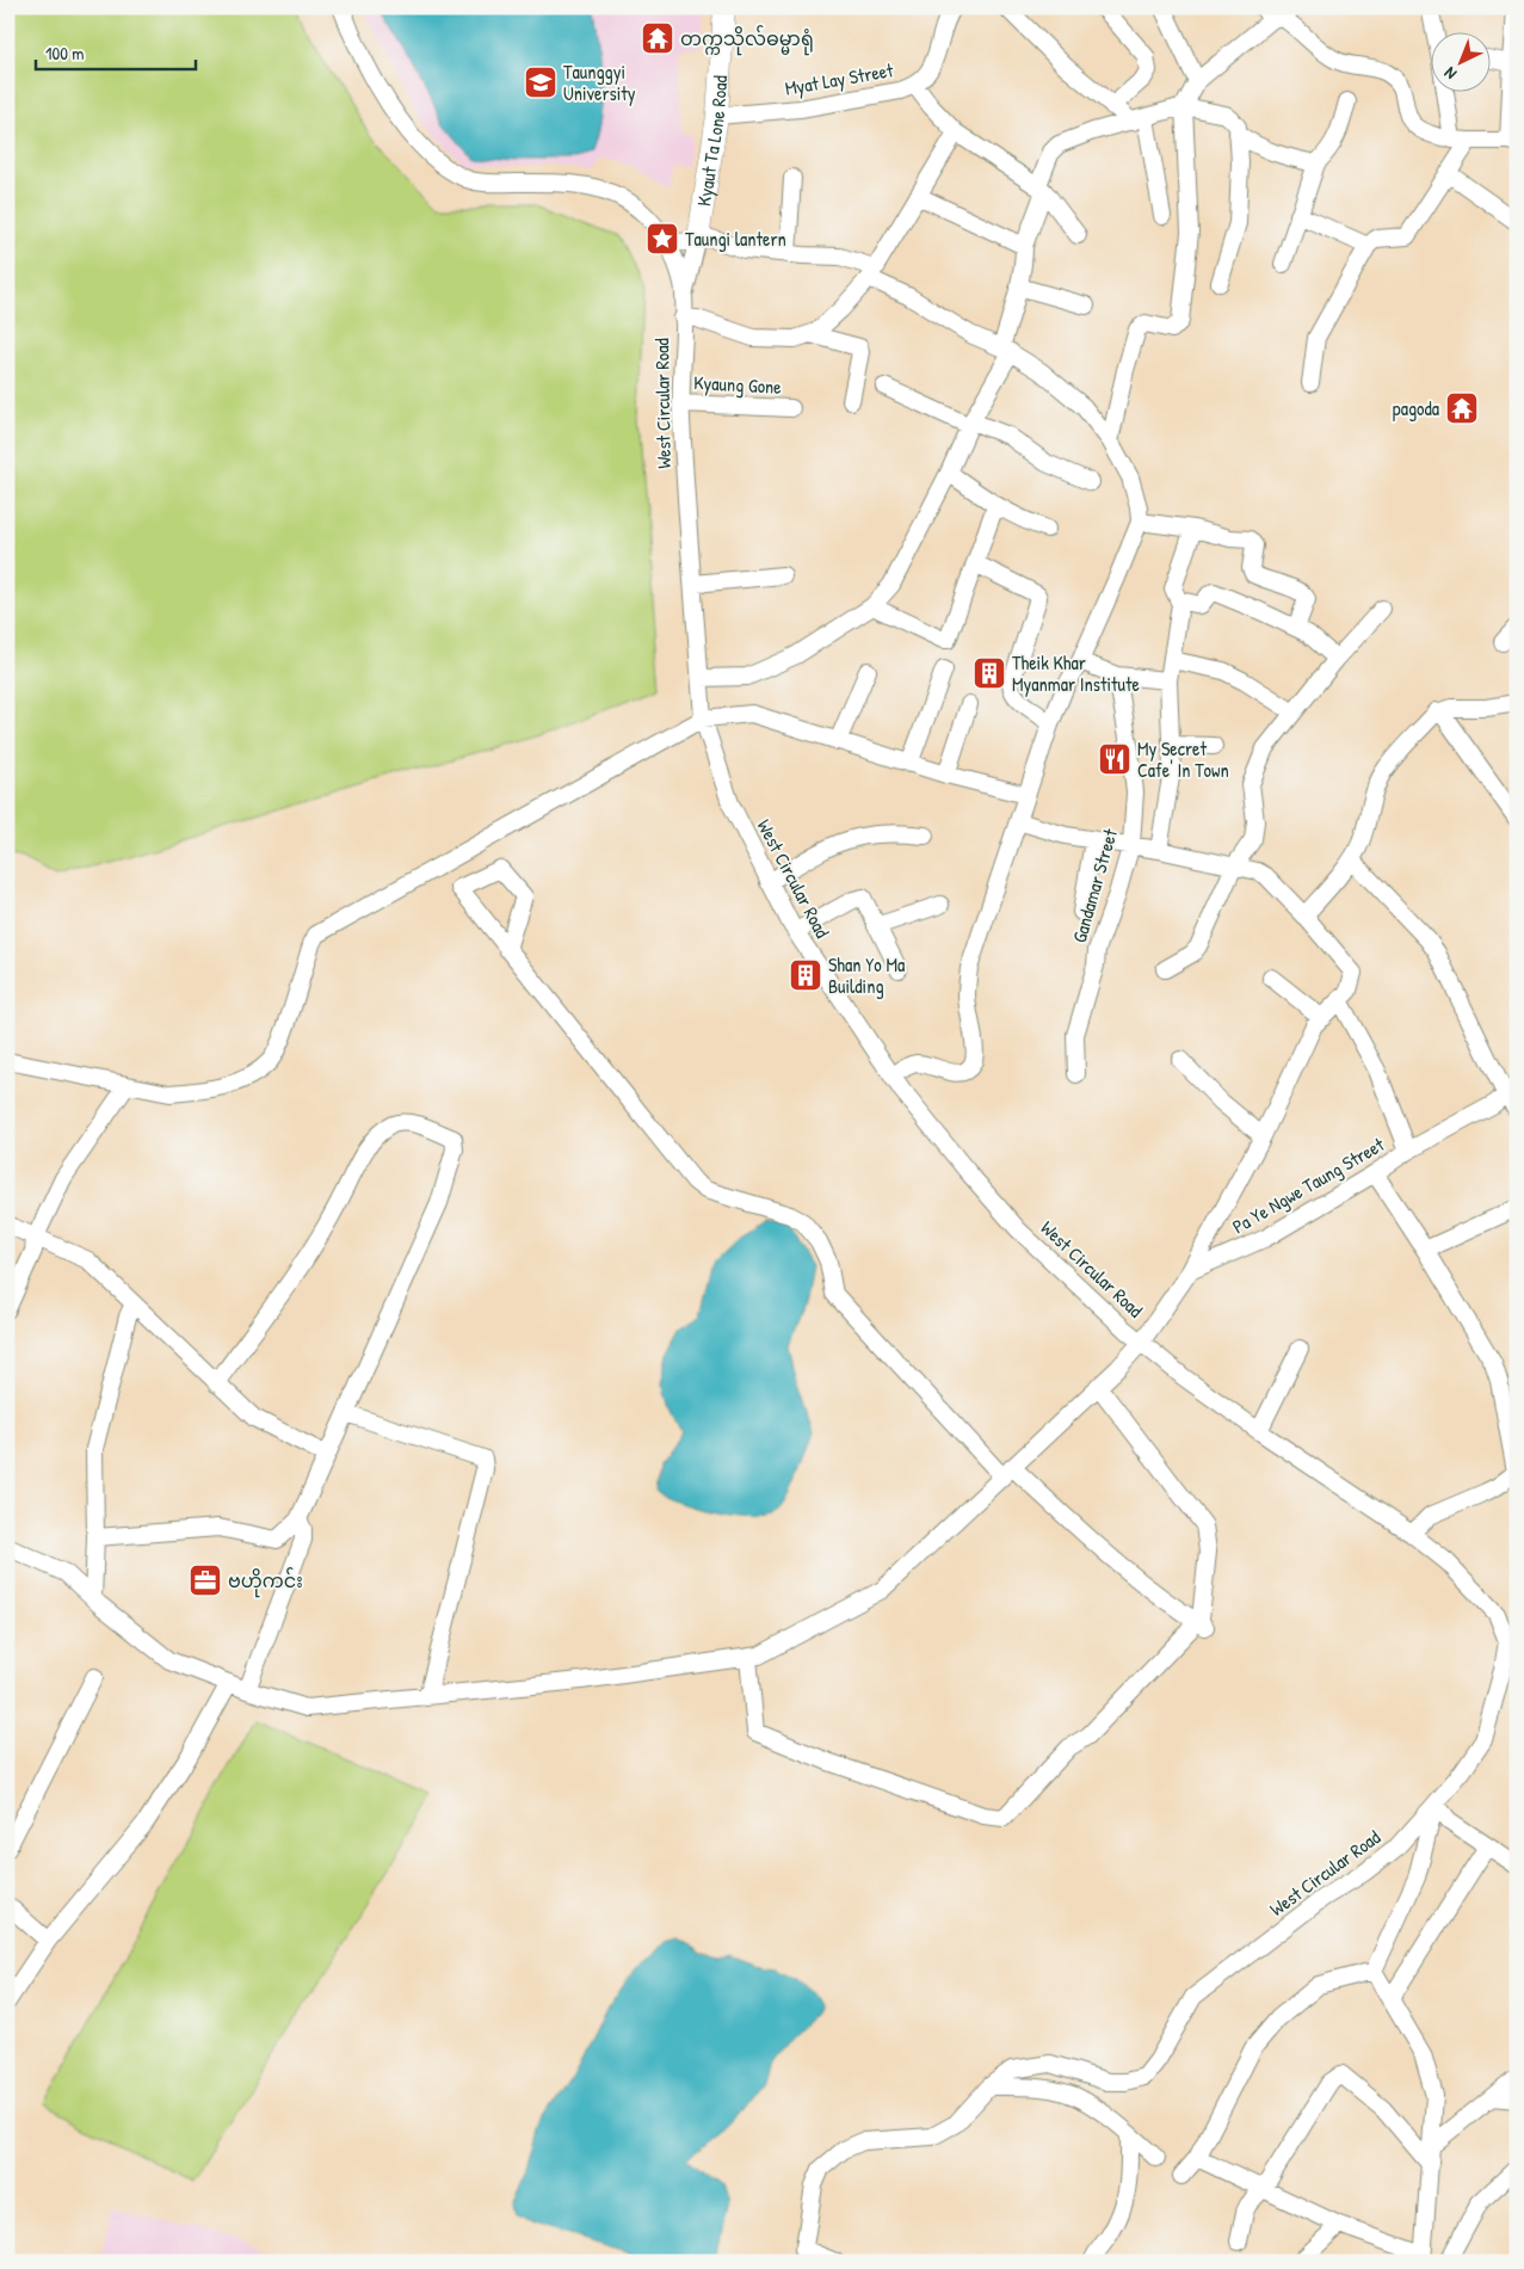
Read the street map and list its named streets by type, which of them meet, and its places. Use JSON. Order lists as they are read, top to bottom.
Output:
{
  "streets": {
    "main road": ["Kyaut Ta Lone Road"],
    "street": [
      "Myat Lay Street",
      "Kyaung Gone",
      "West Circular Road",
      "Gandamar Street",
      "Pa Ye Ngwe Taung Street"
    ]
  },
  "crossings": [
    ["Myat Lay Street", "Kyaut Ta Lone Road"],
    ["Kyaung Gone", "West Circular Road"]
  ],
  "places": {
    "temple": ["တက္ကသိုလ်ဓမ္မာရုံ", "pagoda"],
    "school or university": ["Taunggyi University"],
    "place": ["Taungi lantern"],
    "building": ["Theik Khar Myanmar Institute", "Shan Yo Ma Building"],
    "restaurant": ["My Secret Cafe' In Town"],
    "office": ["ဗဟိုကင်း"]
  },
  "scale_bar": "100 m",
  "north": "bottom left"
}
